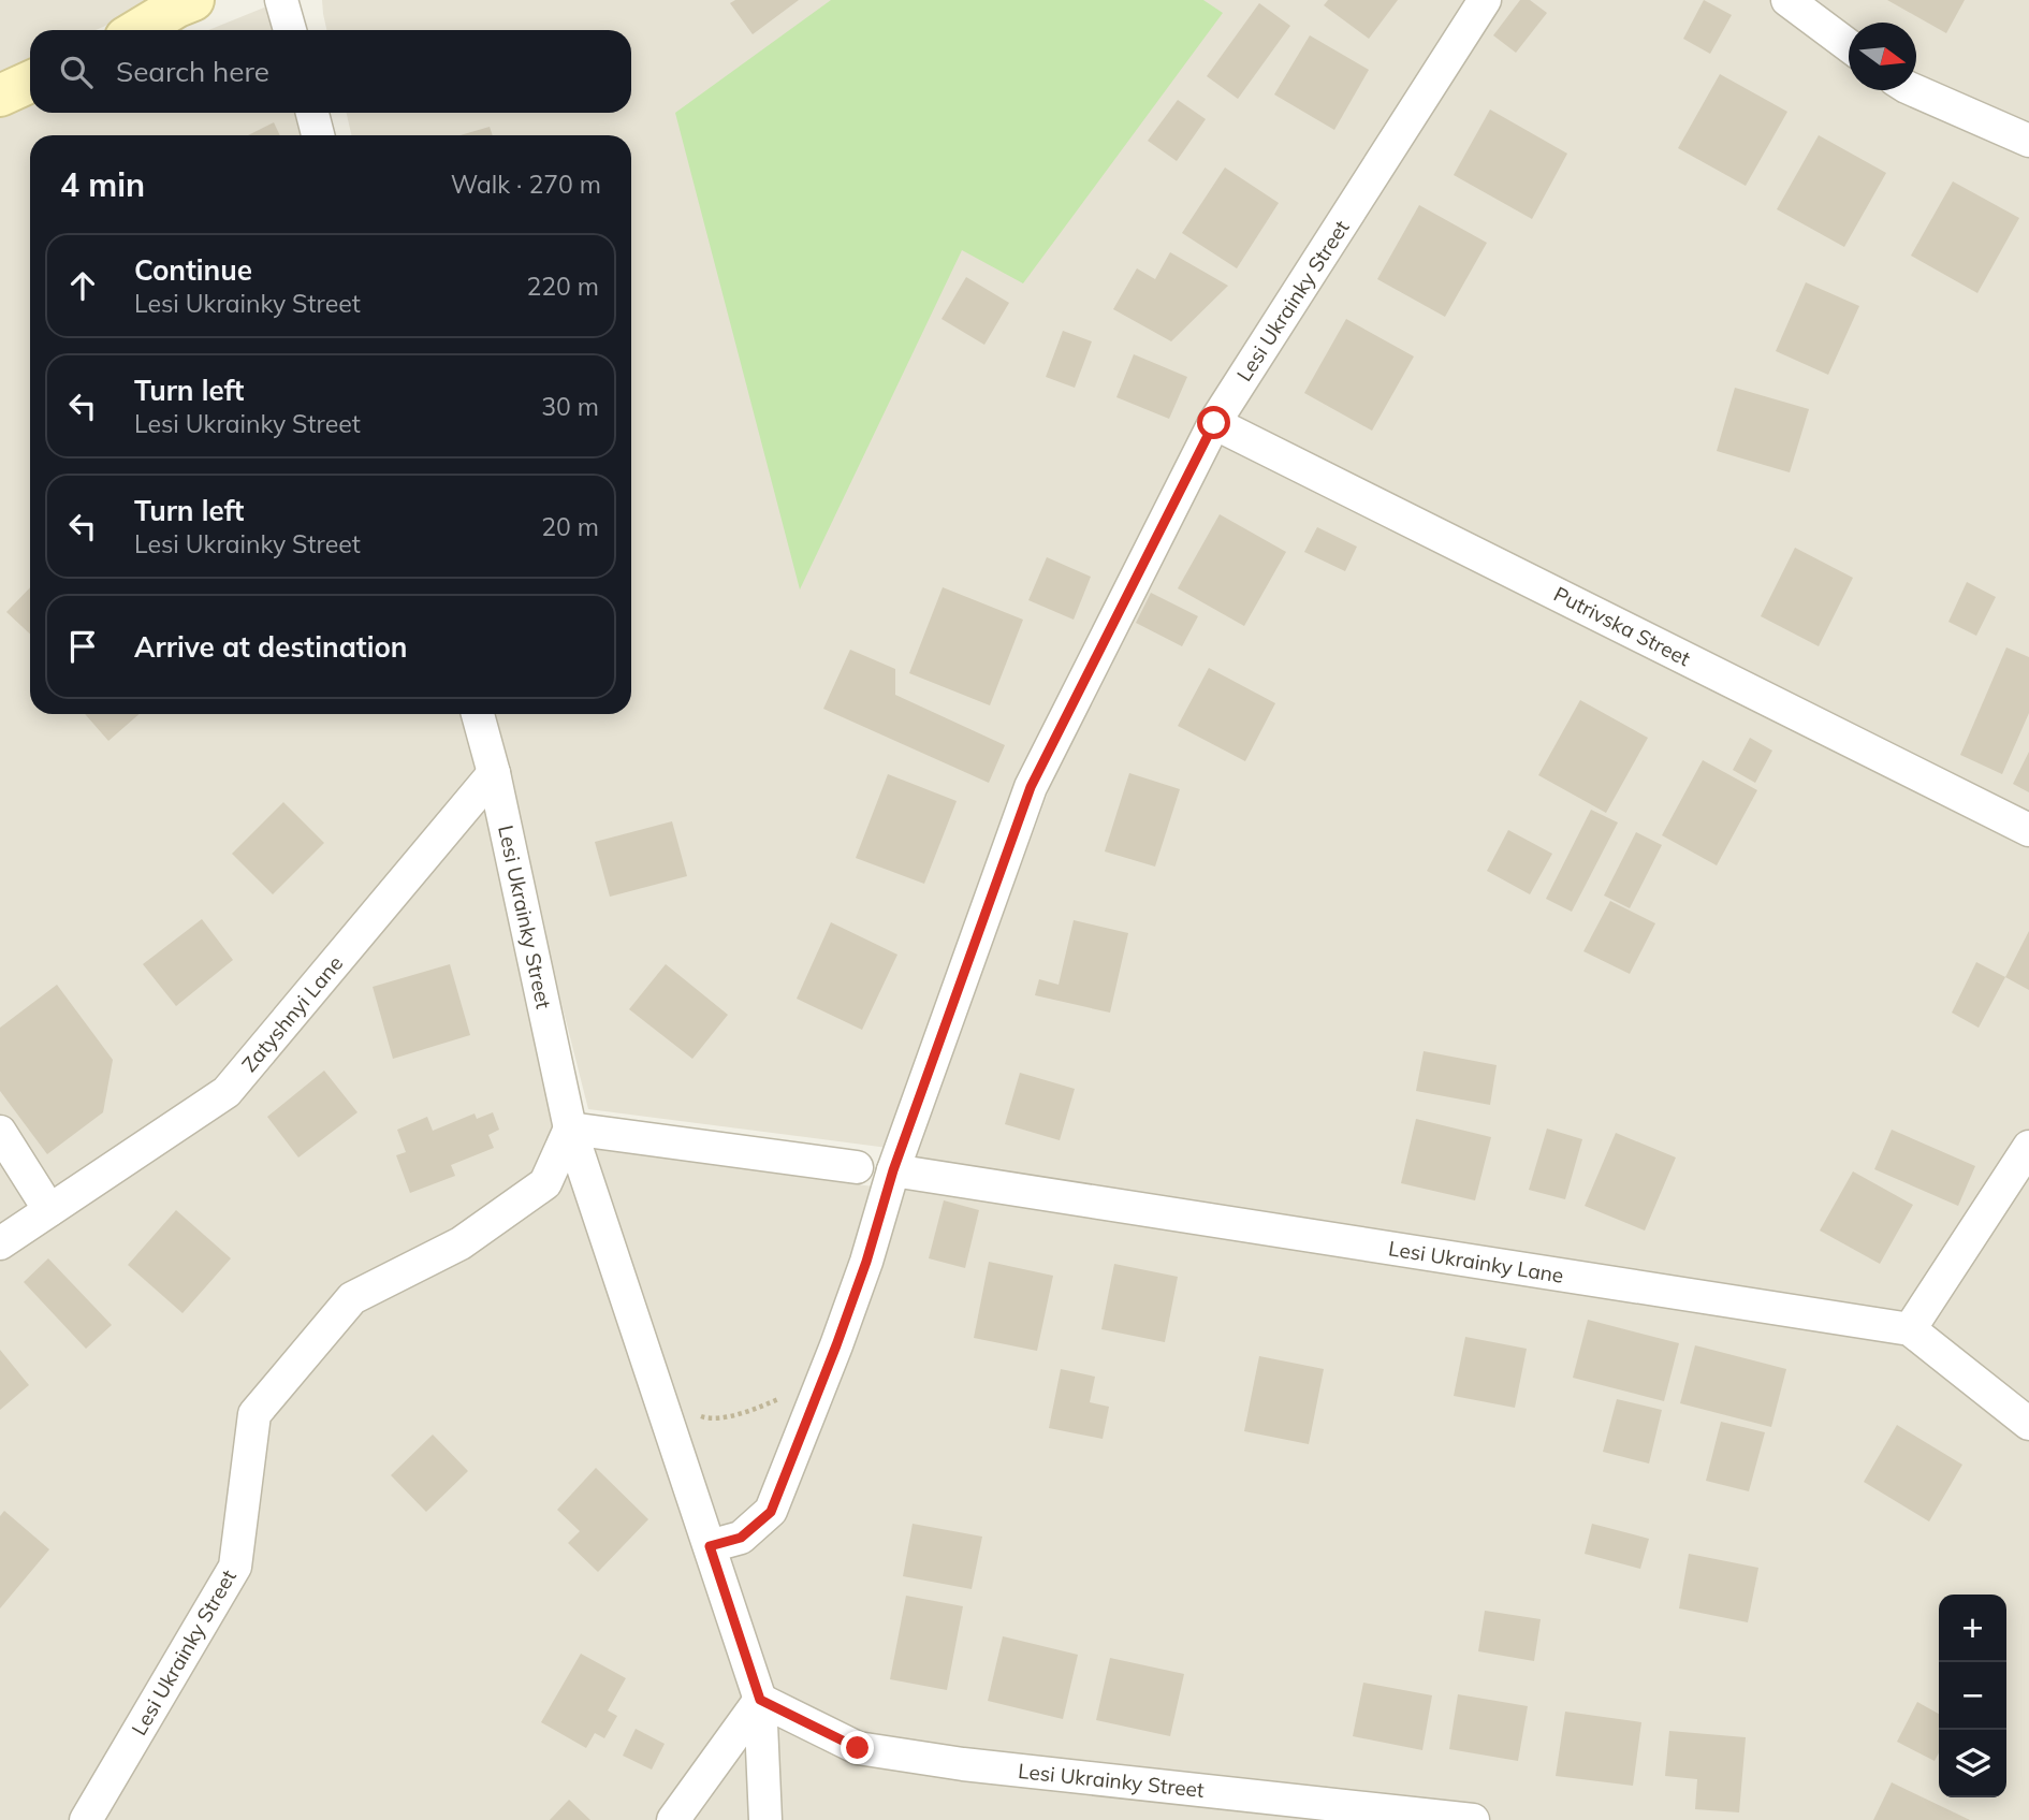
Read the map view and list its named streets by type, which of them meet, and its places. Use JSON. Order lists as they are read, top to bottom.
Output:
{
  "streets": {
    "street": [
      "Lesi Ukrainky Street",
      "Putrivska Street",
      "Zatyshnyi Lane",
      "Lesi Ukrainky Lane"
    ]
  },
  "crossings": [
    ["Lesi Ukrainky Street", "Putrivska Street"],
    ["Lesi Ukrainky Street", "Zatyshnyi Lane"],
    ["Lesi Ukrainky Street", "Lesi Ukrainky Lane"]
  ],
  "north": "right",
  "page": {
    "search": "Search here",
    "heading": ["4 min", "Walk · 270 m"],
    "list": [
      ["Continue", "Lesi Ukrainky Street", "220 m"],
      ["Turn left", "Lesi Ukrainky Street", "30 m"],
      ["Turn left", "Lesi Ukrainky Street", "20 m"],
      "Arrive at destination"
    ],
    "map_buttons": ["+", "−"]
  }
}
